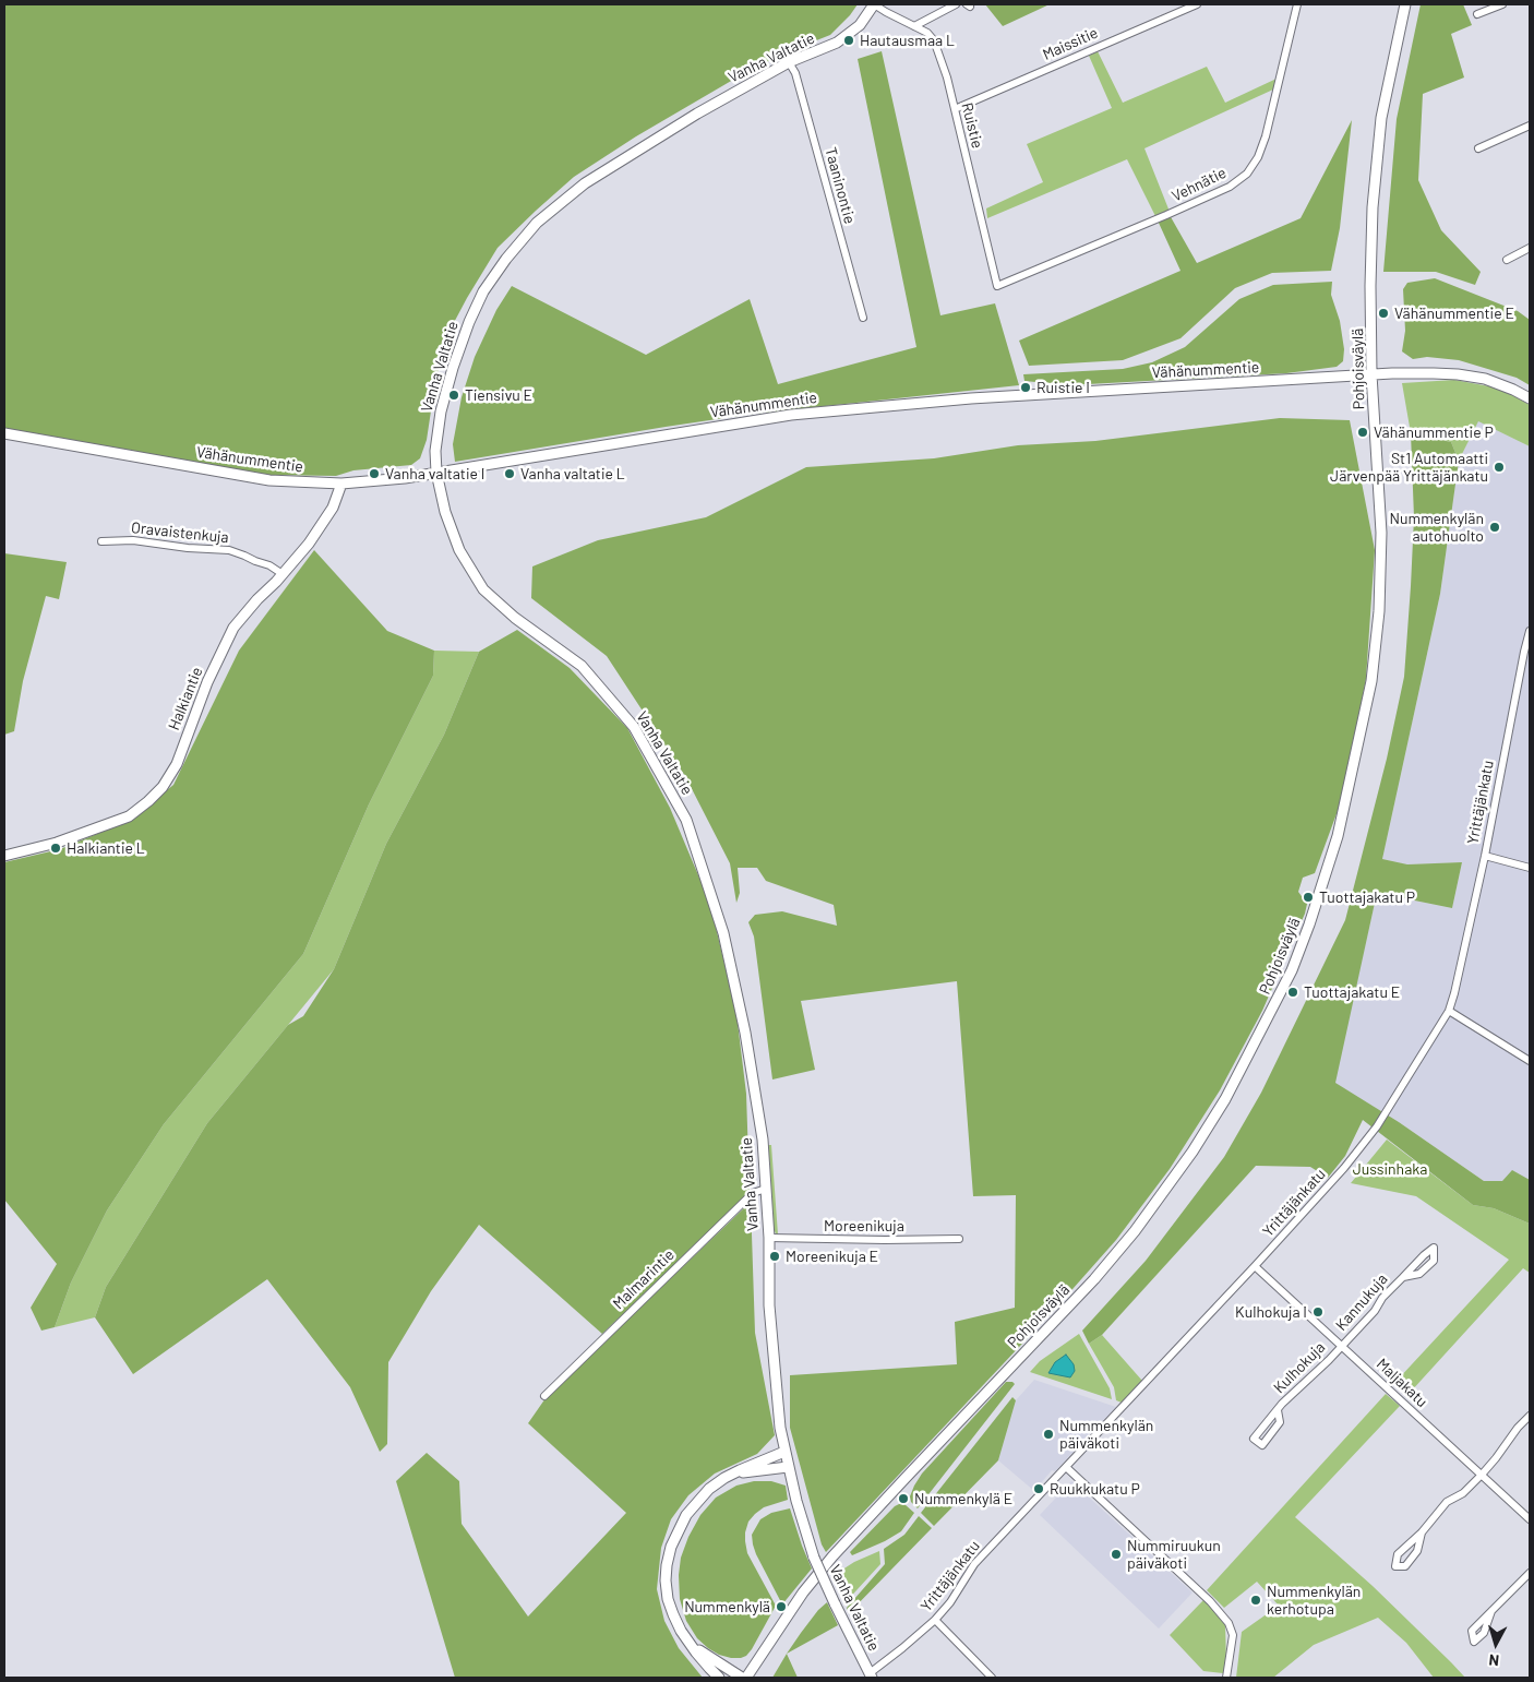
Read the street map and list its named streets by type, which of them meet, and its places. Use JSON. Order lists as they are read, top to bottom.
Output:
{
  "streets": {
    "street": [
      "Maissitie",
      "Vanha Valtatie",
      "Ruistie",
      "Vehnätie",
      "Taaninontie",
      "Pohjoisväylä",
      "Vähänummentie",
      "Oravaistenkuja",
      "Halkiantie",
      "Yrittäjänkatu",
      "Moreenikuja",
      "Malmarintie",
      "Kannukuja",
      "Kulhokuja",
      "Maljakatu"
    ]
  },
  "crossings": [
    ["Maissitie", "Ruistie"],
    ["Vanha Valtatie", "Ruistie"],
    ["Vanha Valtatie", "Taaninontie"],
    ["Vanha Valtatie", "Vähänummentie"],
    ["Vanha Valtatie", "Yrittäjänkatu"],
    ["Vanha Valtatie", "Moreenikuja"],
    ["Vanha Valtatie", "Malmarintie"],
    ["Ruistie", "Vehnätie"],
    ["Pohjoisväylä", "Vähänummentie"],
    ["Vähänummentie", "Halkiantie"],
    ["Oravaistenkuja", "Halkiantie"],
    ["Yrittäjänkatu", "Maljakatu"],
    ["Kannukuja", "Kulhokuja"],
    ["Kannukuja", "Maljakatu"],
    ["Kulhokuja", "Maljakatu"]
  ],
  "parks": ["Jussinhaka"],
  "places": [
    "Hautausmaa L",
    "Vähänummentie E",
    "Ruistie I",
    "Tiensivu E",
    "Vähänummentie P",
    "St1 Automaatti Järvenpää Yrittäjänkatu",
    "Vanha valtatie I",
    "Vanha valtatie L",
    "Nummenkylän autohuolto",
    "Halkiantie L",
    "Tuottajakatu P",
    "Tuottajakatu E",
    "Moreenikuja E",
    "Kulhokuja I",
    "Nummenkylän päiväkoti",
    "Ruukkukatu P",
    "Nummenkylä E",
    "Nummiruukun päiväkoti",
    "Nummenkylän kerhotupa",
    "Nummenkylä"
  ],
  "north": "bottom"
}
